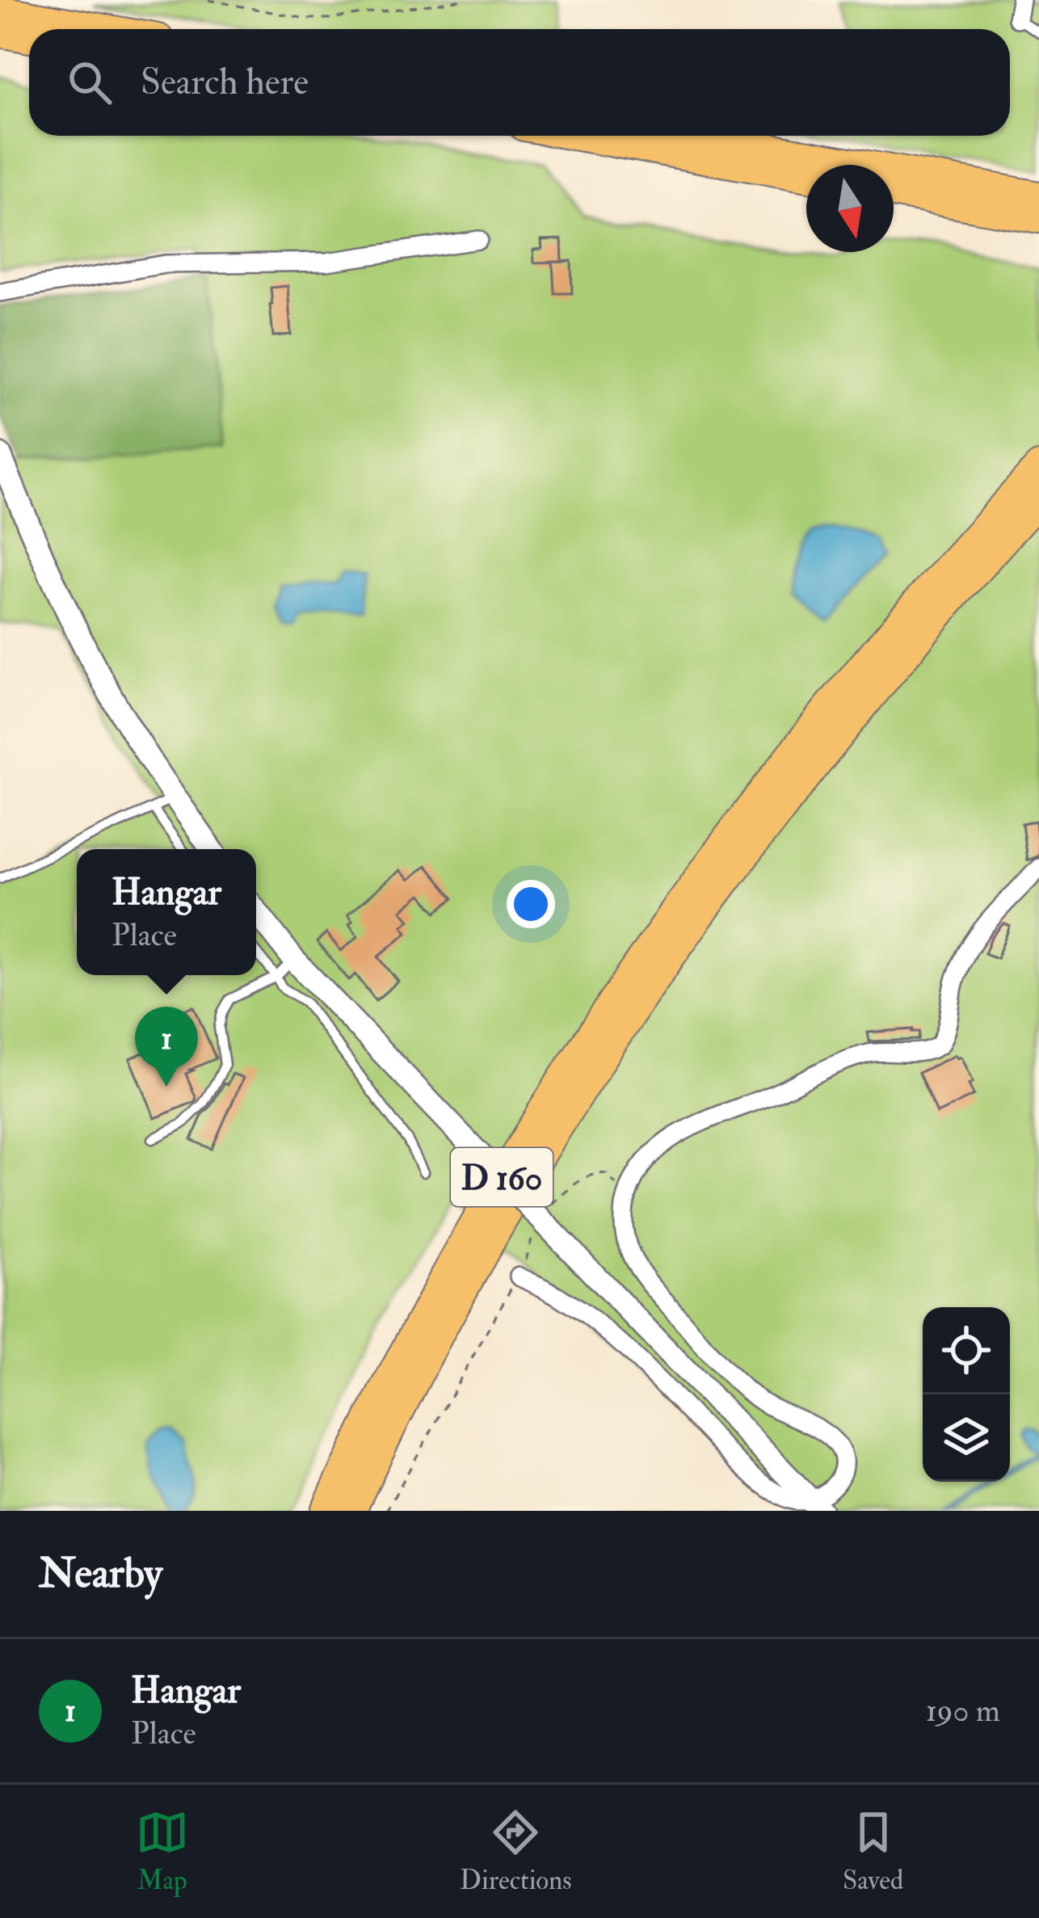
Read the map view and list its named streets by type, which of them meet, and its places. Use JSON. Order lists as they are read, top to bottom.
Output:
{
  "streets": {
    "highway": ["D 160"]
  },
  "north": "bottom",
  "page": {
    "search": "Search here",
    "popup": ["Hangar", "Place"],
    "pins": "1",
    "heading": "Nearby",
    "list": [
      {
        "mark": "1",
        "name": "Hangar",
        "note": "Place",
        "value": "190 m"
      }
    ],
    "nav": ["Map", "Directions", "Saved"]
  }
}
